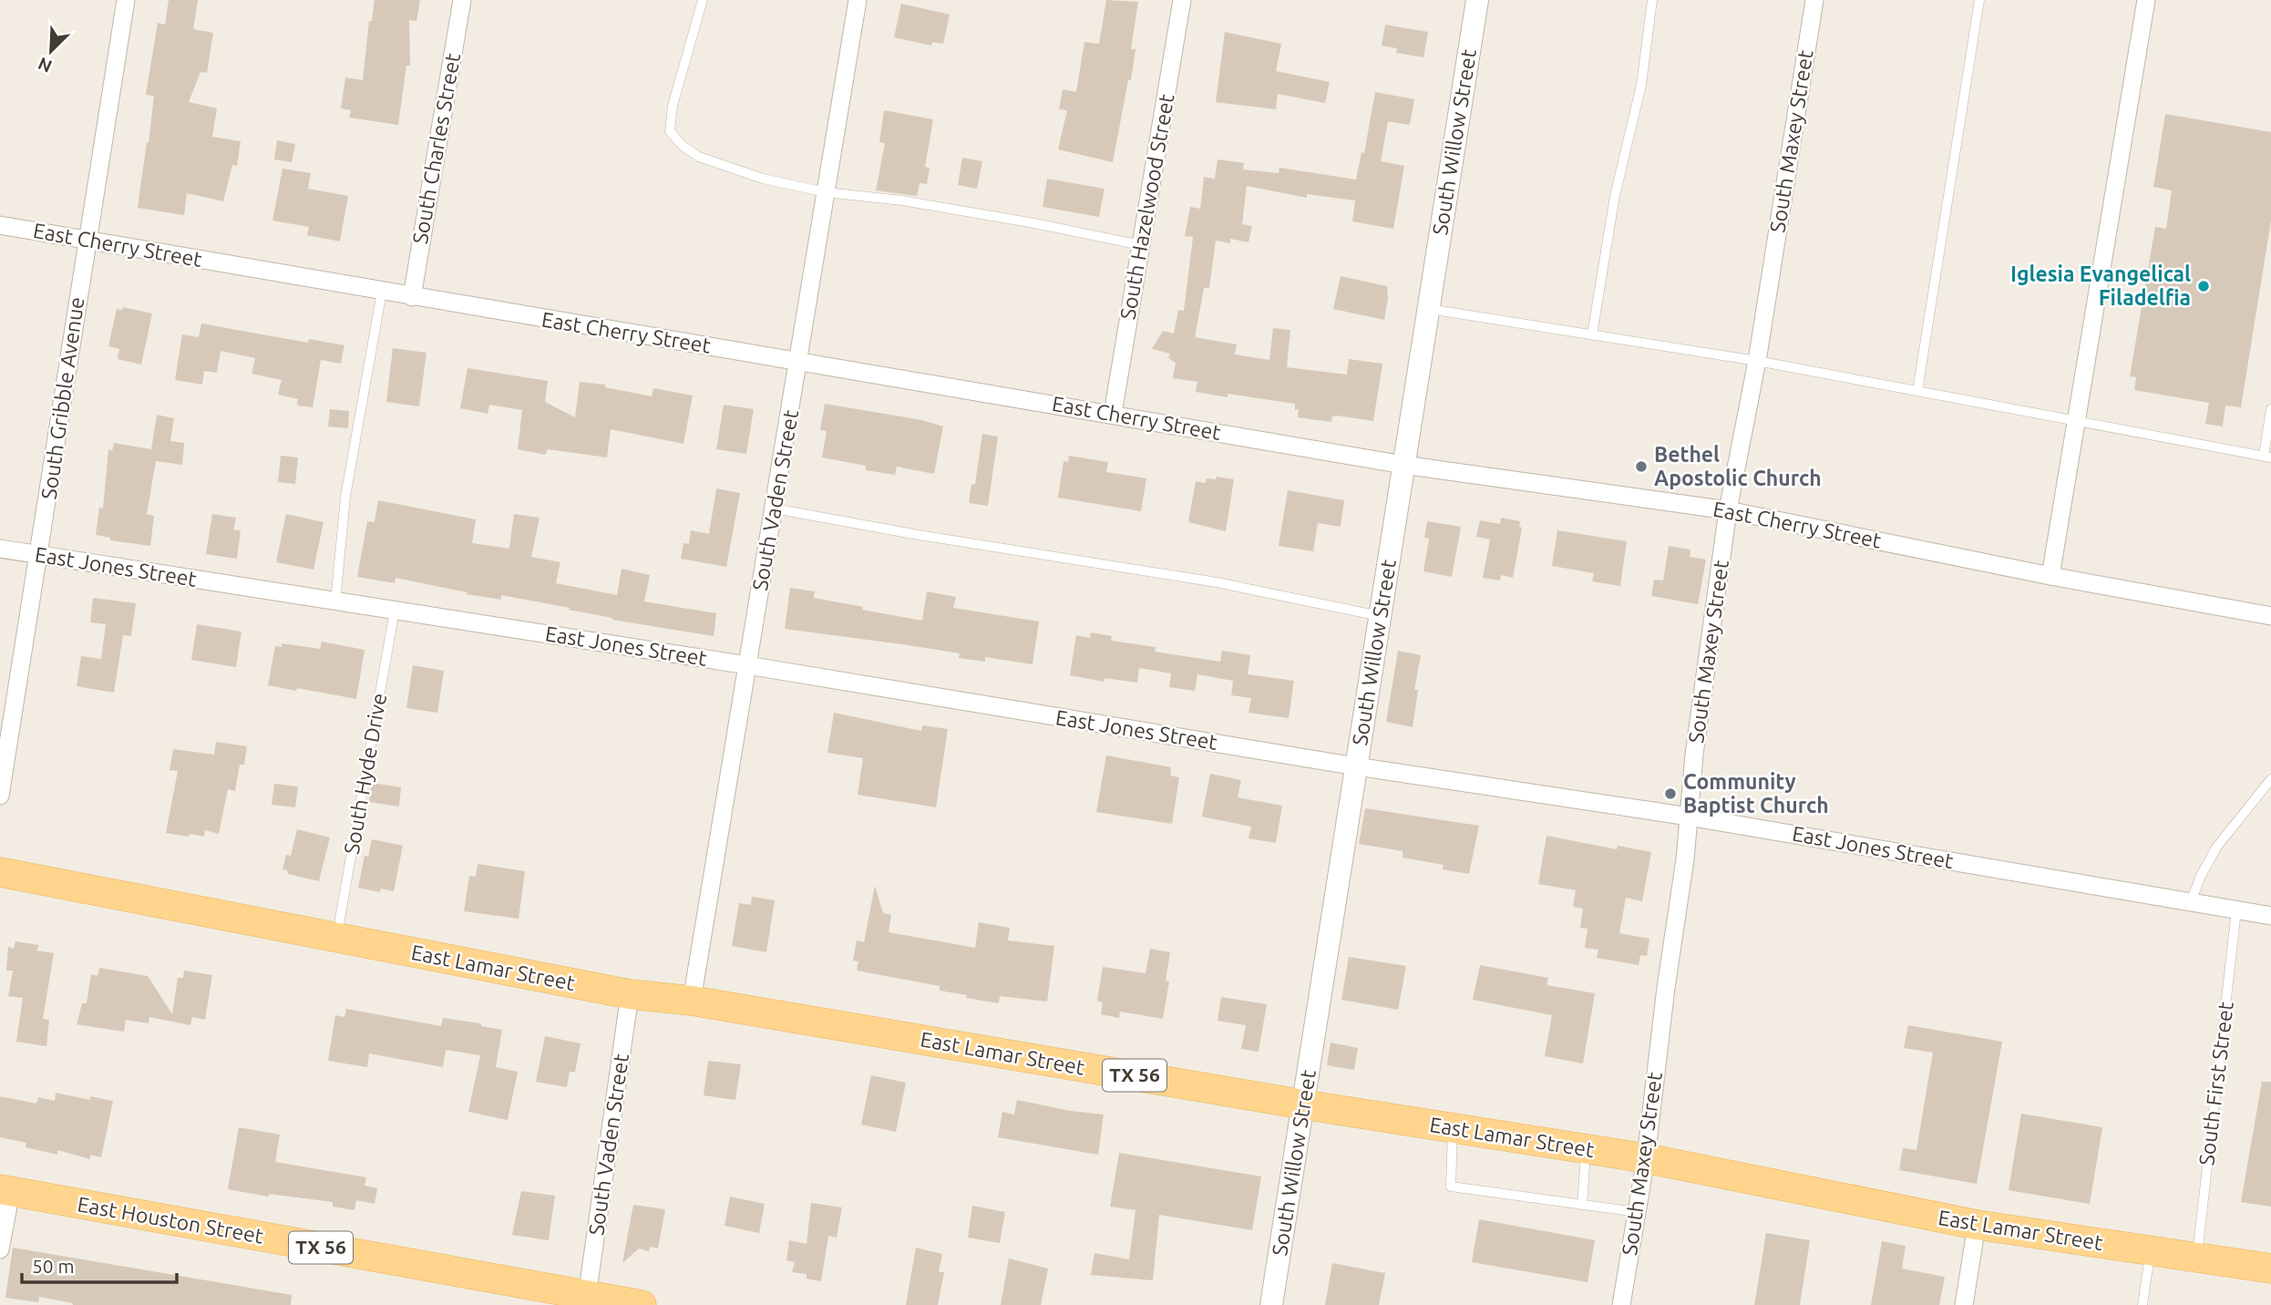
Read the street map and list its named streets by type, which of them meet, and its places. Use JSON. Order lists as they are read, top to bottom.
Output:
{
  "streets": {
    "main road": ["East Lamar Street", "TX 56", "East Houston Street"],
    "street": [
      "South Maxey Street",
      "South Willow Street",
      "South Charles Street",
      "South Hazelwood Street",
      "East Cherry Street",
      "South Gribble Avenue",
      "South Vaden Street",
      "East Jones Street"
    ],
    "lane": ["South Hyde Drive", "South First Street"]
  },
  "crossings": [
    ["South Maxey Street", "East Cherry Street"],
    ["South Maxey Street", "East Jones Street"],
    ["South Maxey Street", "East Lamar Street"],
    ["South Willow Street", "East Cherry Street"],
    ["South Willow Street", "East Jones Street"],
    ["South Willow Street", "East Lamar Street"],
    ["South Charles Street", "East Cherry Street"],
    ["South Hazelwood Street", "East Cherry Street"],
    ["East Cherry Street", "South Gribble Avenue"],
    ["East Cherry Street", "South Vaden Street"],
    ["South Gribble Avenue", "East Jones Street"],
    ["South Vaden Street", "East Jones Street"],
    ["South Vaden Street", "East Lamar Street"],
    ["South Vaden Street", "East Houston Street"],
    ["East Jones Street", "South Hyde Drive"],
    ["East Jones Street", "South First Street"],
    ["South Hyde Drive", "East Lamar Street"],
    ["East Lamar Street", "South First Street"]
  ],
  "places": ["Iglesia Evangelical Filadelfia", "Bethel Apostolic Church", "Community Baptist Church"],
  "scale_bar": "50 m",
  "north": "bottom left"
}
